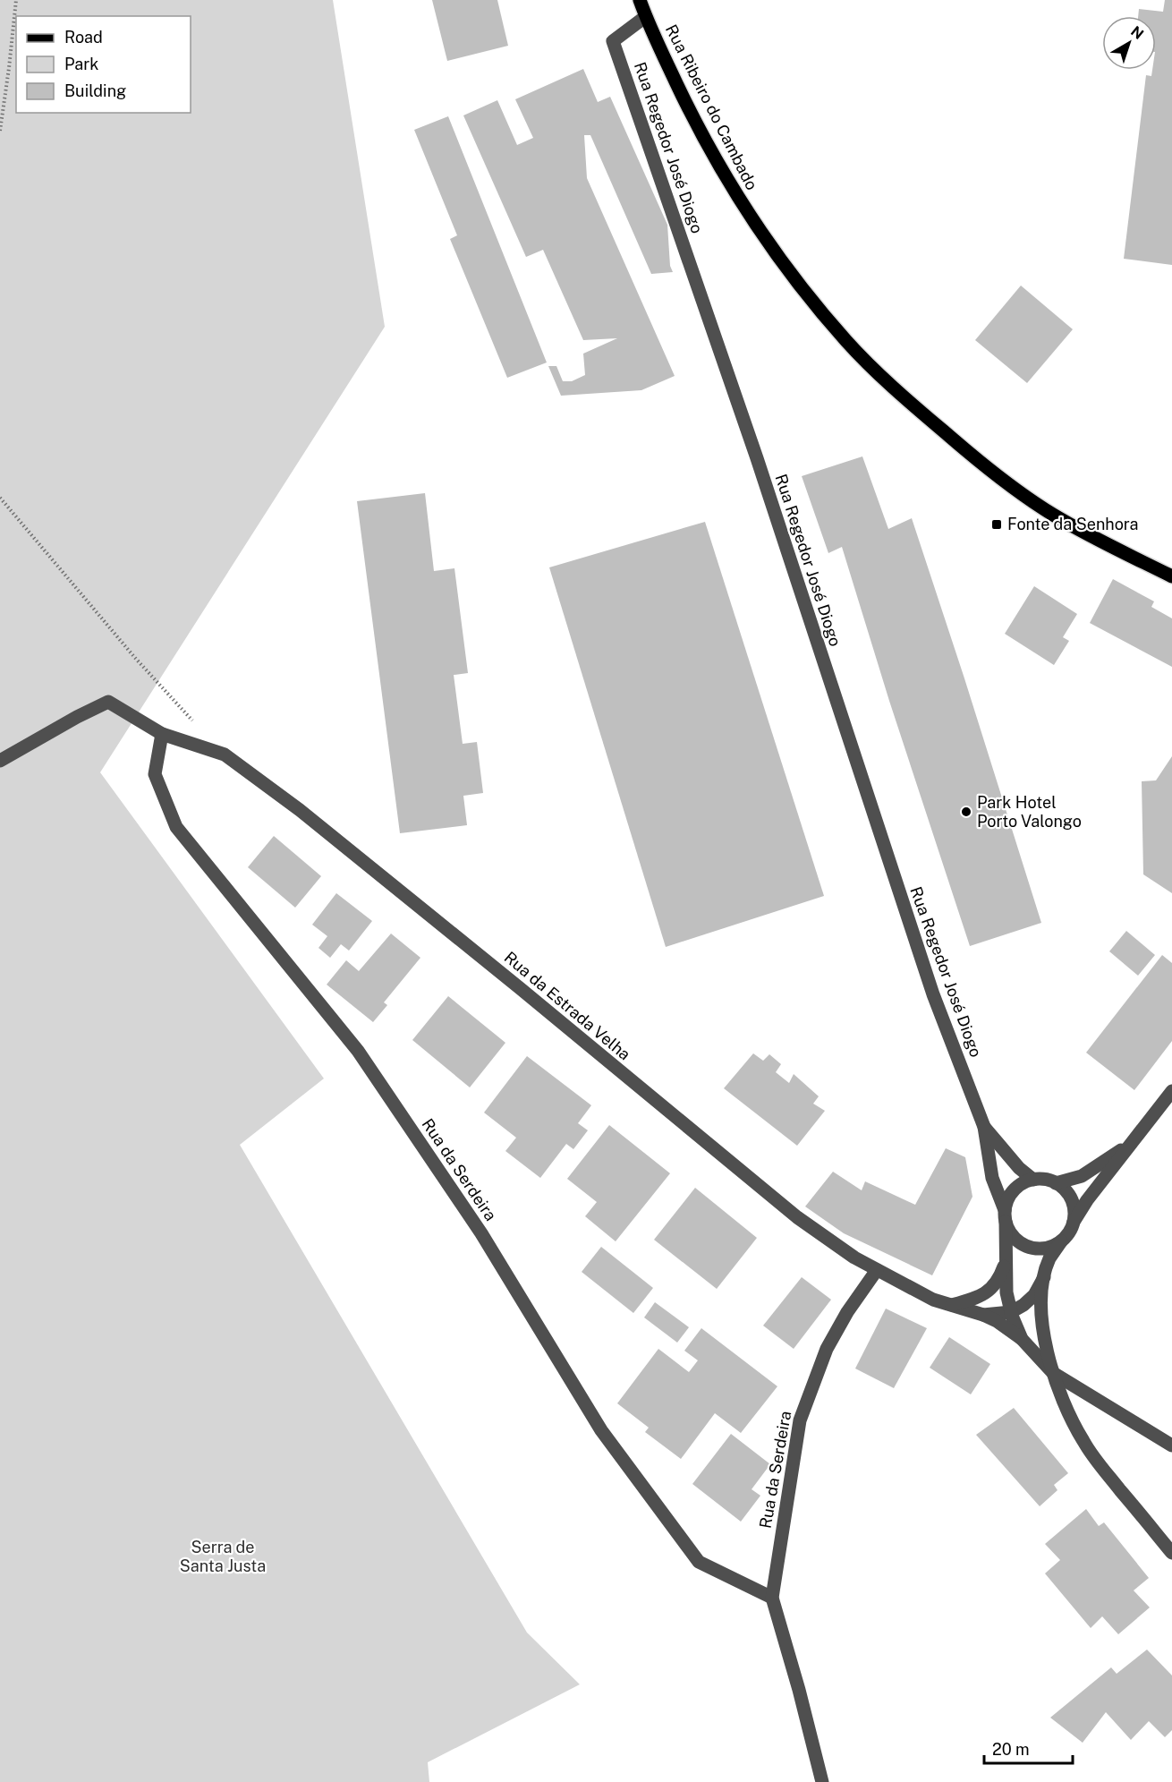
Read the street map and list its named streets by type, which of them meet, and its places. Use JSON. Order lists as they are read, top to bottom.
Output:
{
  "streets": {
    "main road": ["Rua Ribeiro do Cambado"],
    "street": ["Rua Regedor José Diogo", "Rua da Estrada Velha", "Rua da Serdeira"]
  },
  "crossings": [
    ["Rua Ribeiro do Cambado", "Rua Regedor José Diogo"],
    ["Rua da Estrada Velha", "Rua da Serdeira"]
  ],
  "parks": ["Serra de Santa Justa"],
  "places": {
    "transit": ["Fonte da Senhora"],
    "other": ["Park Hotel Porto Valongo"]
  },
  "legend": ["Road", "Park", "Building"],
  "scale_bar": "20 m",
  "north": "top right"
}
